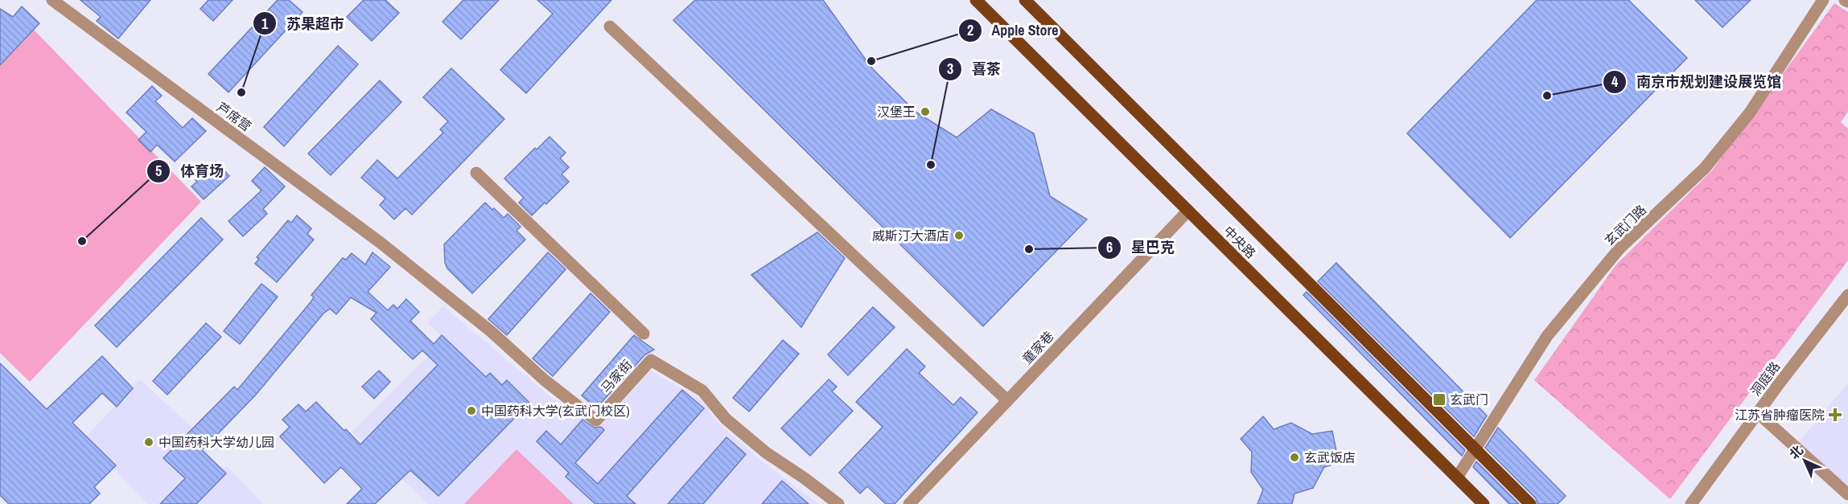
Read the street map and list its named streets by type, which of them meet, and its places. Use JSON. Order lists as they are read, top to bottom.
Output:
{
  "streets": {
    "main road": ["中央路"],
    "street": [
      "芦席营",
      "玄武门路",
      "童家巷",
      "马家街",
      "洞庭路"
    ]
  },
  "crossings": [
    ["芦席营", "马家街"],
    ["玄武门路", "中央路"],
    ["中央路", "童家巷"]
  ],
  "places": {
    "other": [
      "Apple Store",
      "苏果超市",
      "南京市规划建设展览馆",
      "汉堡王",
      "喜茶",
      "威斯汀大酒店",
      "体育场",
      "星巴克",
      "中国药科大学(玄武门校区)",
      "中国药科大学幼儿园",
      "玄武饭店"
    ],
    "transit": ["玄武门"],
    "health": ["江苏省肿瘤医院"]
  },
  "north": "top left"
}
